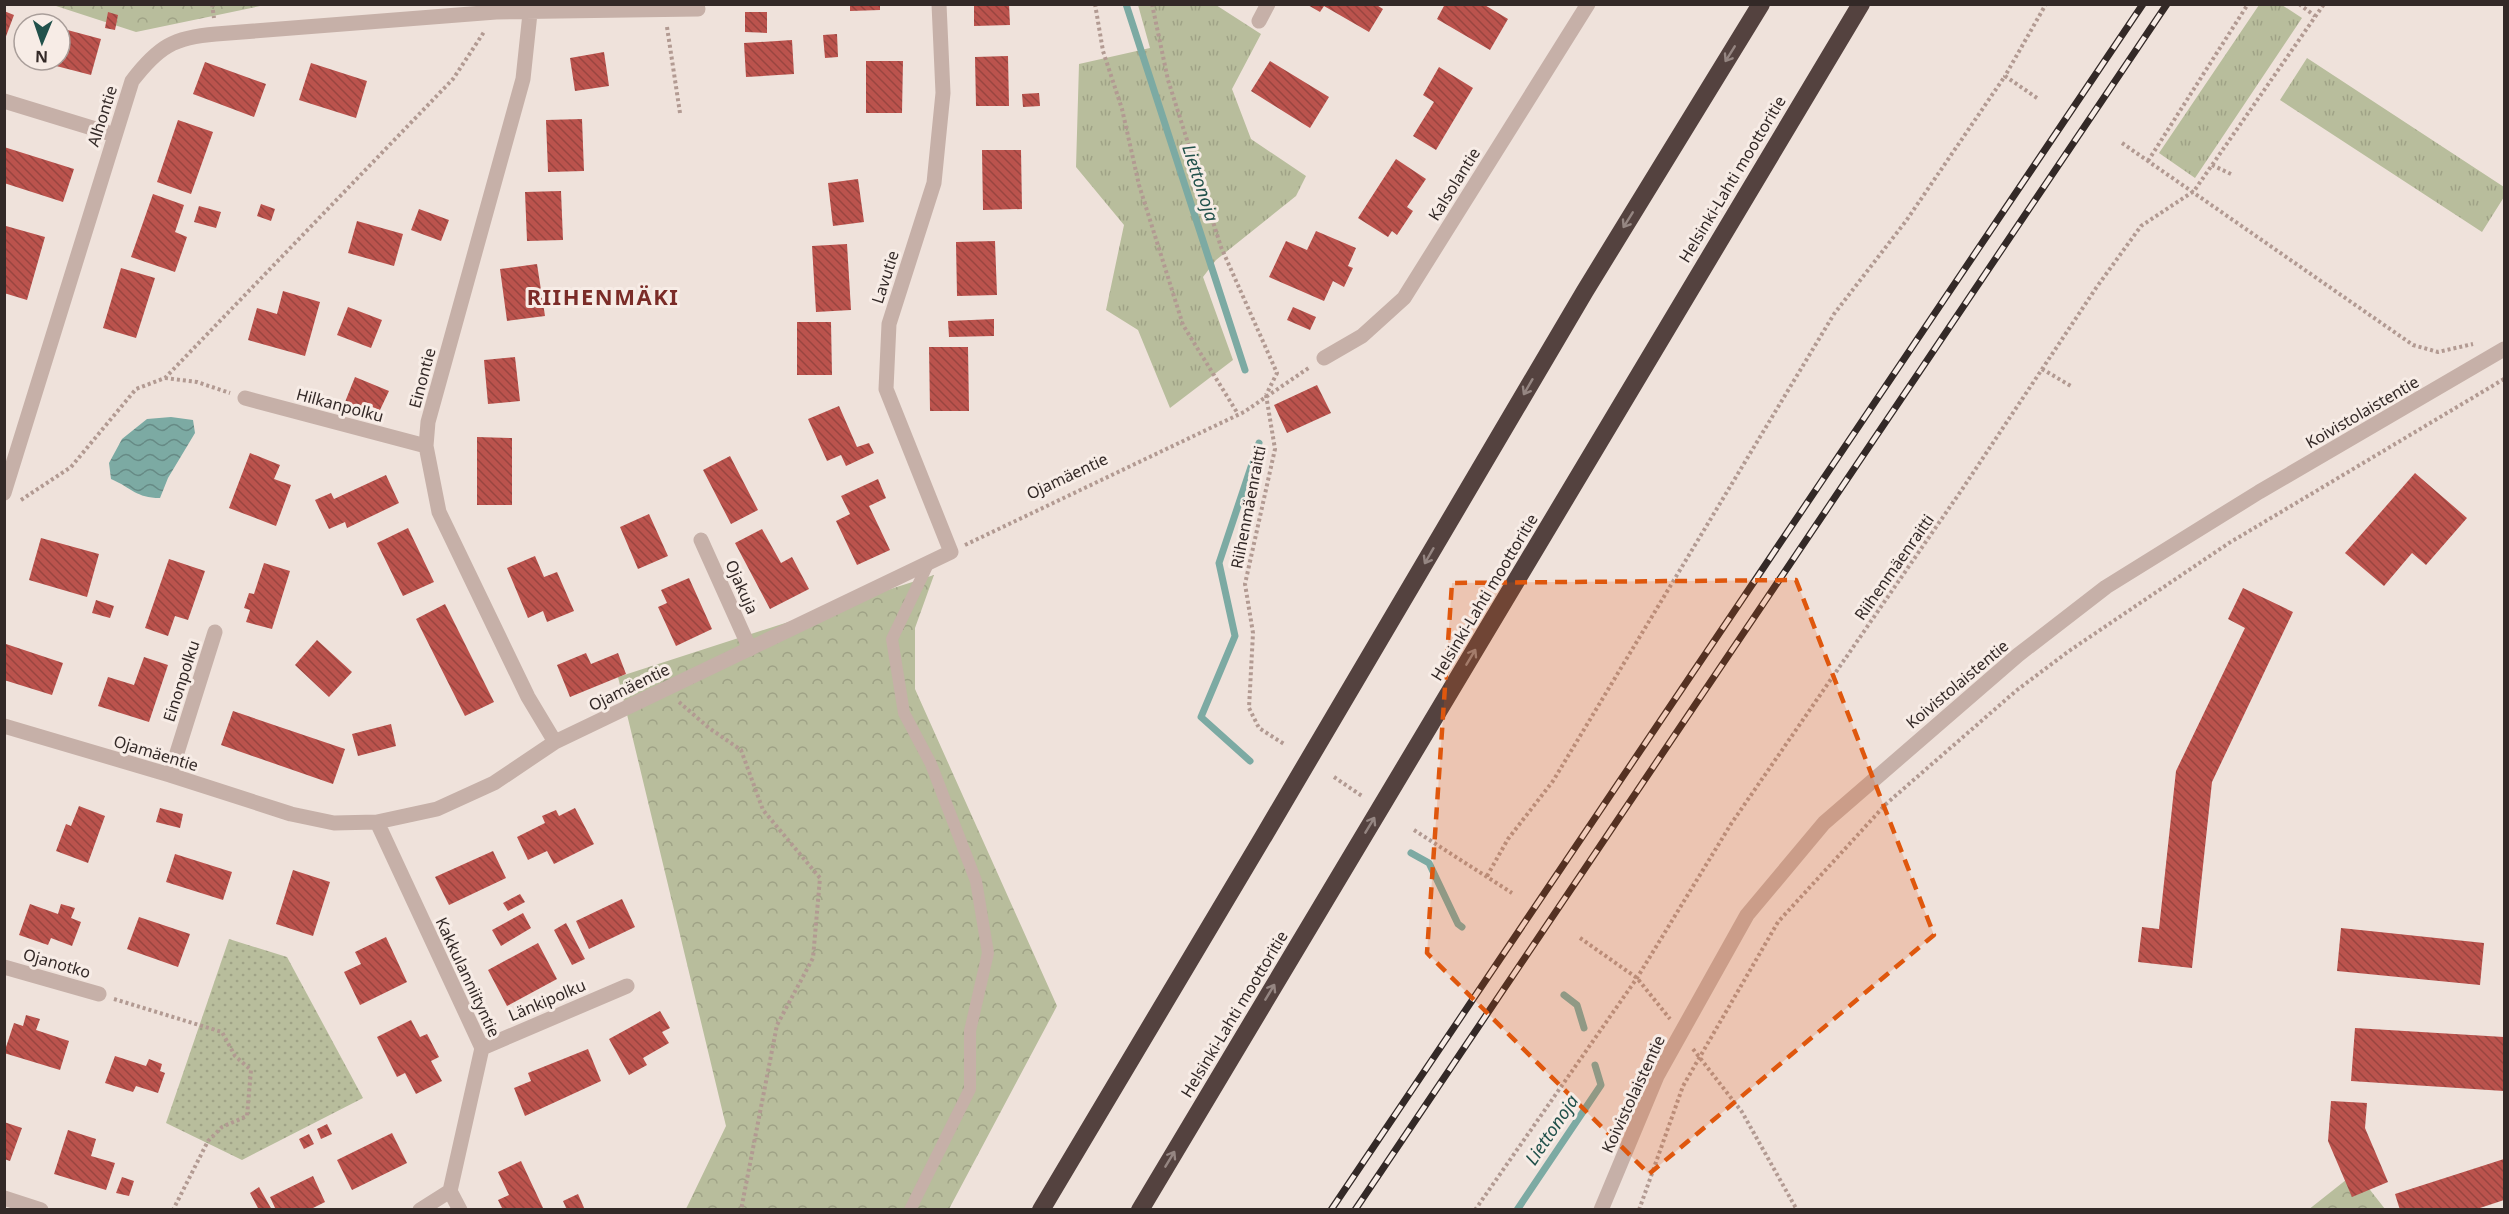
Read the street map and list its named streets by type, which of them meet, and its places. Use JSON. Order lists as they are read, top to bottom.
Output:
{
  "streets": {
    "highway": ["Helsinki-Lahti moottoritie"],
    "street": [
      "Alhontie",
      "Kalsolantie",
      "Lavutie",
      "Einontie",
      "Hilkanpolku",
      "Koivistolaistentie",
      "Ojamäentie",
      "Ojakuja",
      "Einonpolku",
      "Ojanotko",
      "Kakkulanniityntie",
      "Länkipolku"
    ],
    "path": ["Riihenmäenraitti"]
  },
  "crossings": [
    ["Alhontie", "Einontie"],
    ["Kalsolantie", "Ojamäentie"],
    ["Lavutie", "Ojamäentie"],
    ["Einontie", "Hilkanpolku"],
    ["Einontie", "Ojamäentie"],
    ["Ojamäentie", "Riihenmäenraitti"],
    ["Ojamäentie", "Ojakuja"],
    ["Ojamäentie", "Einonpolku"],
    ["Ojamäentie", "Kakkulanniityntie"],
    ["Kakkulanniityntie", "Länkipolku"]
  ],
  "districts": ["RIIHENMÄKI"],
  "water": ["Liettonoja"],
  "north": "bottom"
}
